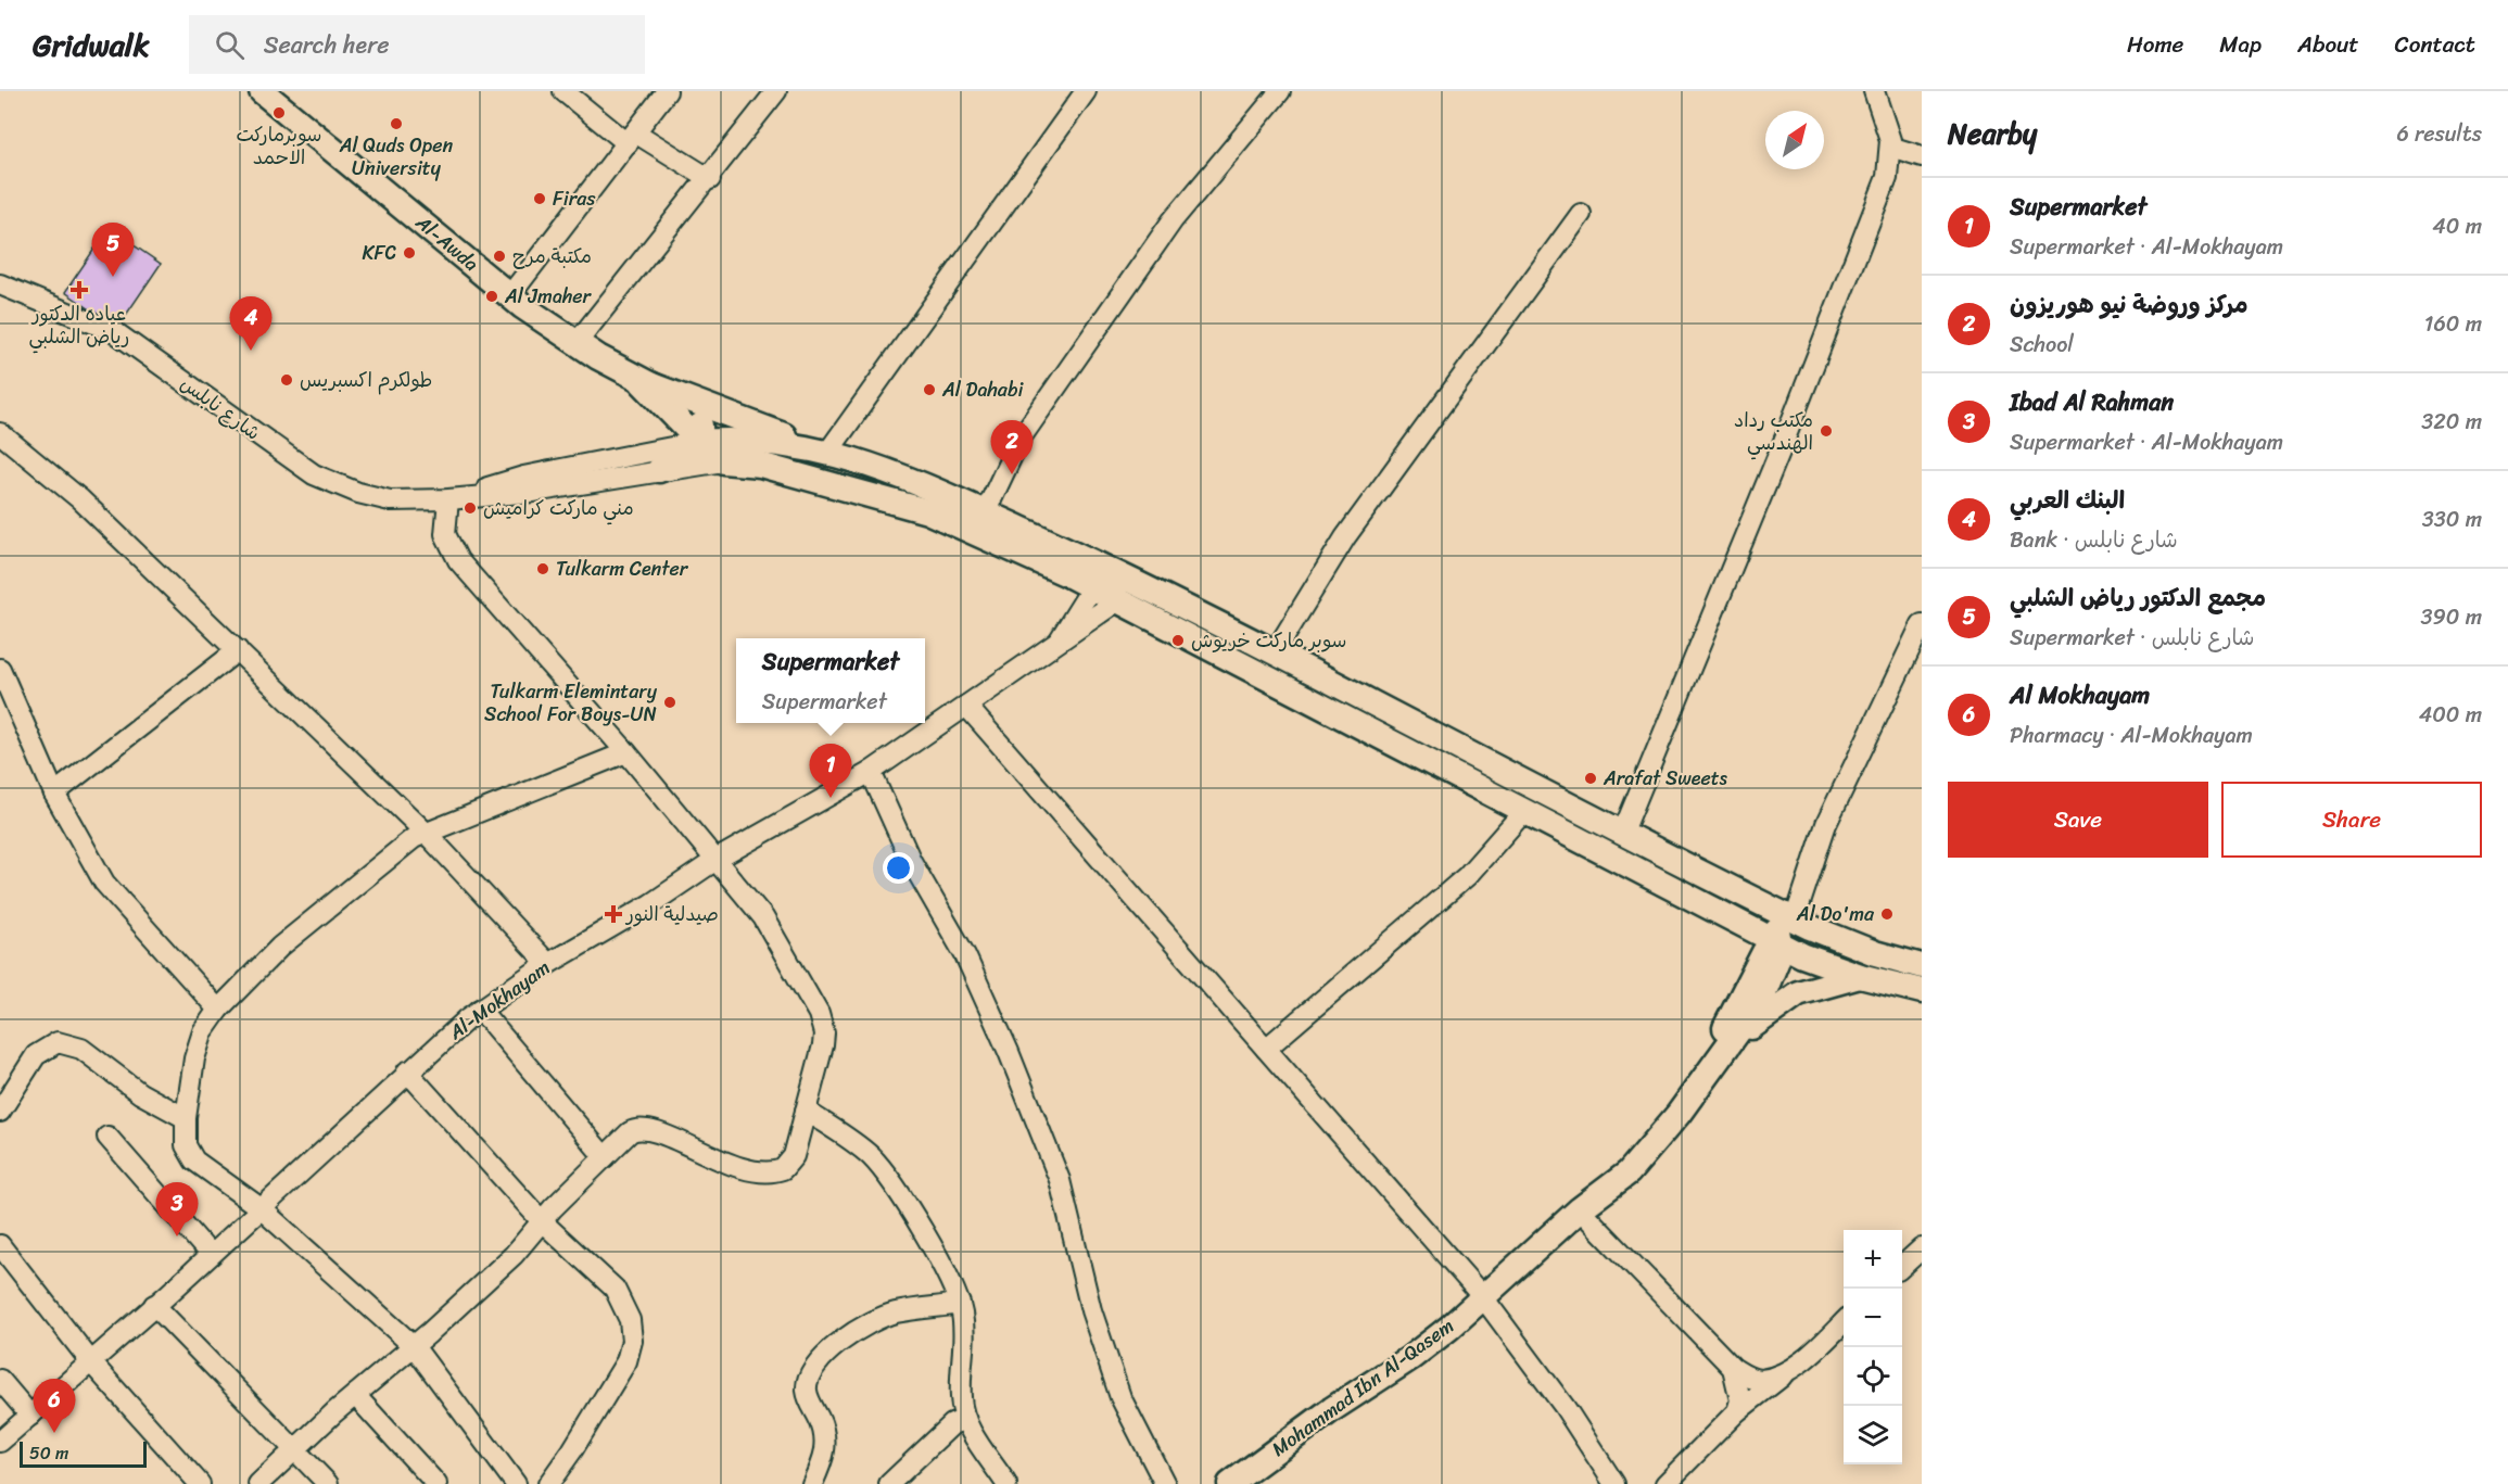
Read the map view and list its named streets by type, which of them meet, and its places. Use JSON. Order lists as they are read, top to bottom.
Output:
{
  "streets": {
    "main road": ["Al-Awda", "Mohammad Ibn Al-Qasem"],
    "street": ["شارع نابلس", "Al-Mokhayam"]
  },
  "places": {
    "other": [
      "سوبرماركت الاحمد",
      "Al Quds Open University",
      "Firas",
      "KFC",
      "مكتبة مرح",
      "Al Jmaher",
      "طولكرم اكسبريس",
      "Al Dahabi",
      "مكتب رداد الهندسي",
      "مني ماركت كراميش",
      "Tulkarm Center",
      "سوبر ماركت خريوش",
      "Tulkarm Elemintary School For Boys-UN",
      "Arafat Sweets",
      "Al Do'ma"
    ],
    "health": ["عياده الدكتور رياض الشلبي", "صيدلية النور"]
  },
  "scale_bar": "50 m",
  "north": "top right",
  "page": {
    "header": "Gridwalk",
    "search": "Search here",
    "nav": [
      "Home",
      "Map",
      "About",
      "Contact"
    ],
    "heading": ["Nearby", "6 results"],
    "list": [
      {
        "mark": "1",
        "name": "Supermarket",
        "note": "Supermarket · Al-Mokhayam",
        "value": "40 m"
      },
      {
        "mark": "2",
        "name": "مركز وروضة نيو هوريزون",
        "note": "School",
        "value": "160 m"
      },
      {
        "mark": "3",
        "name": "Ibad Al Rahman",
        "note": "Supermarket · Al-Mokhayam",
        "value": "320 m"
      },
      {
        "mark": "4",
        "name": "البنك العربي",
        "note": "Bank · شارع نابلس",
        "value": "330 m"
      },
      {
        "mark": "5",
        "name": "مجمع الدكتور رياض الشلبي",
        "note": "Supermarket · شارع نابلس",
        "value": "390 m"
      },
      {
        "mark": "6",
        "name": "Al Mokhayam",
        "note": "Pharmacy · Al-Mokhayam",
        "value": "400 m"
      }
    ],
    "pins": [
      "5",
      "4",
      "2",
      "1",
      "3",
      "6"
    ],
    "popup": ["Supermarket", "Supermarket"],
    "buttons": ["Save", "Share"],
    "map_buttons": ["+", "−"],
    "scale": "50 m"
  }
}
